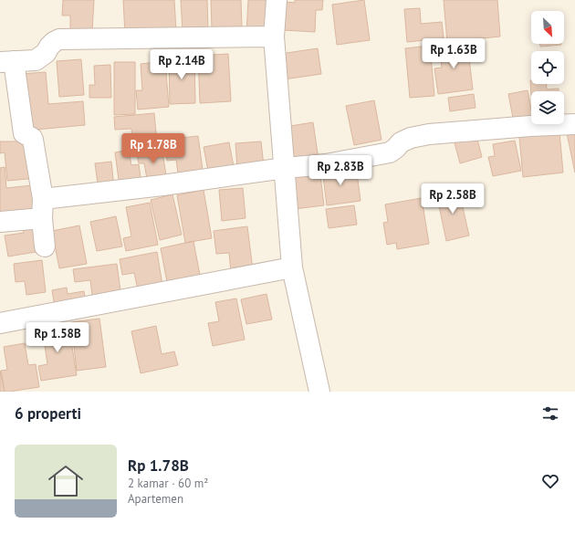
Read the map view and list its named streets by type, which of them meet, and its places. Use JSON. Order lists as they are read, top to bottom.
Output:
{
  "north": "bottom right",
  "page": {
    "price": [
      "Rp 1.63B",
      "Rp 2.14B",
      "Rp 1.78B",
      "Rp 2.83B",
      "Rp 2.58B",
      "Rp 1.58B"
    ],
    "heading": "6 properti",
    "list": [
      {
        "name": "Rp 1.78B",
        "note": "2 kamar · 60 m² · Apartemen"
      }
    ]
  }
}
